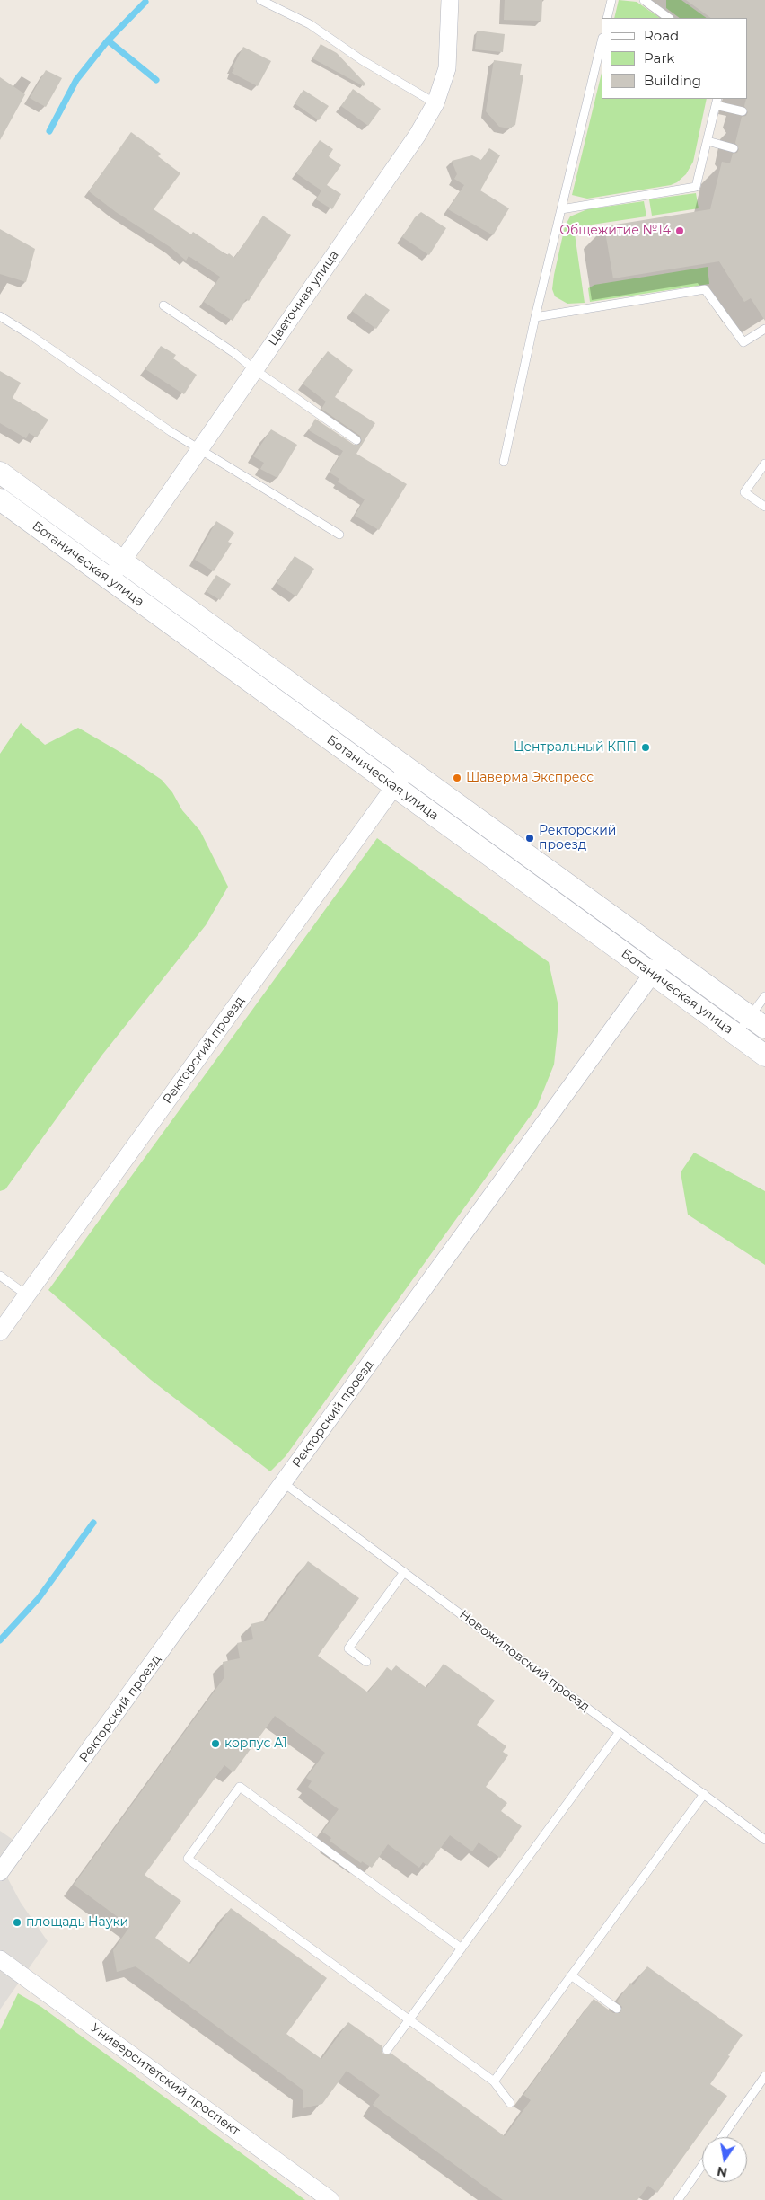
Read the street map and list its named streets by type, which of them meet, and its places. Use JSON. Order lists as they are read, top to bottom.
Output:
{
  "streets": {
    "street": [
      "Цветочная улица",
      "Ботаническая улица",
      "Ректорский проезд",
      "Университетский проспект"
    ],
    "lane": ["Новожиловский проезд"]
  },
  "crossings": [
    ["Цветочная улица", "Ботаническая улица"],
    ["Ботаническая улица", "Ректорский проезд"],
    ["Ректорский проезд", "Новожиловский проезд"]
  ],
  "places": [
    "Общежитие №14",
    "Центральный КПП",
    "Шаверма Экспресс",
    "Ректорский проезд",
    "корпус А1",
    "площадь Науки"
  ],
  "legend": ["Road", "Park", "Building"],
  "north": "bottom"
}
